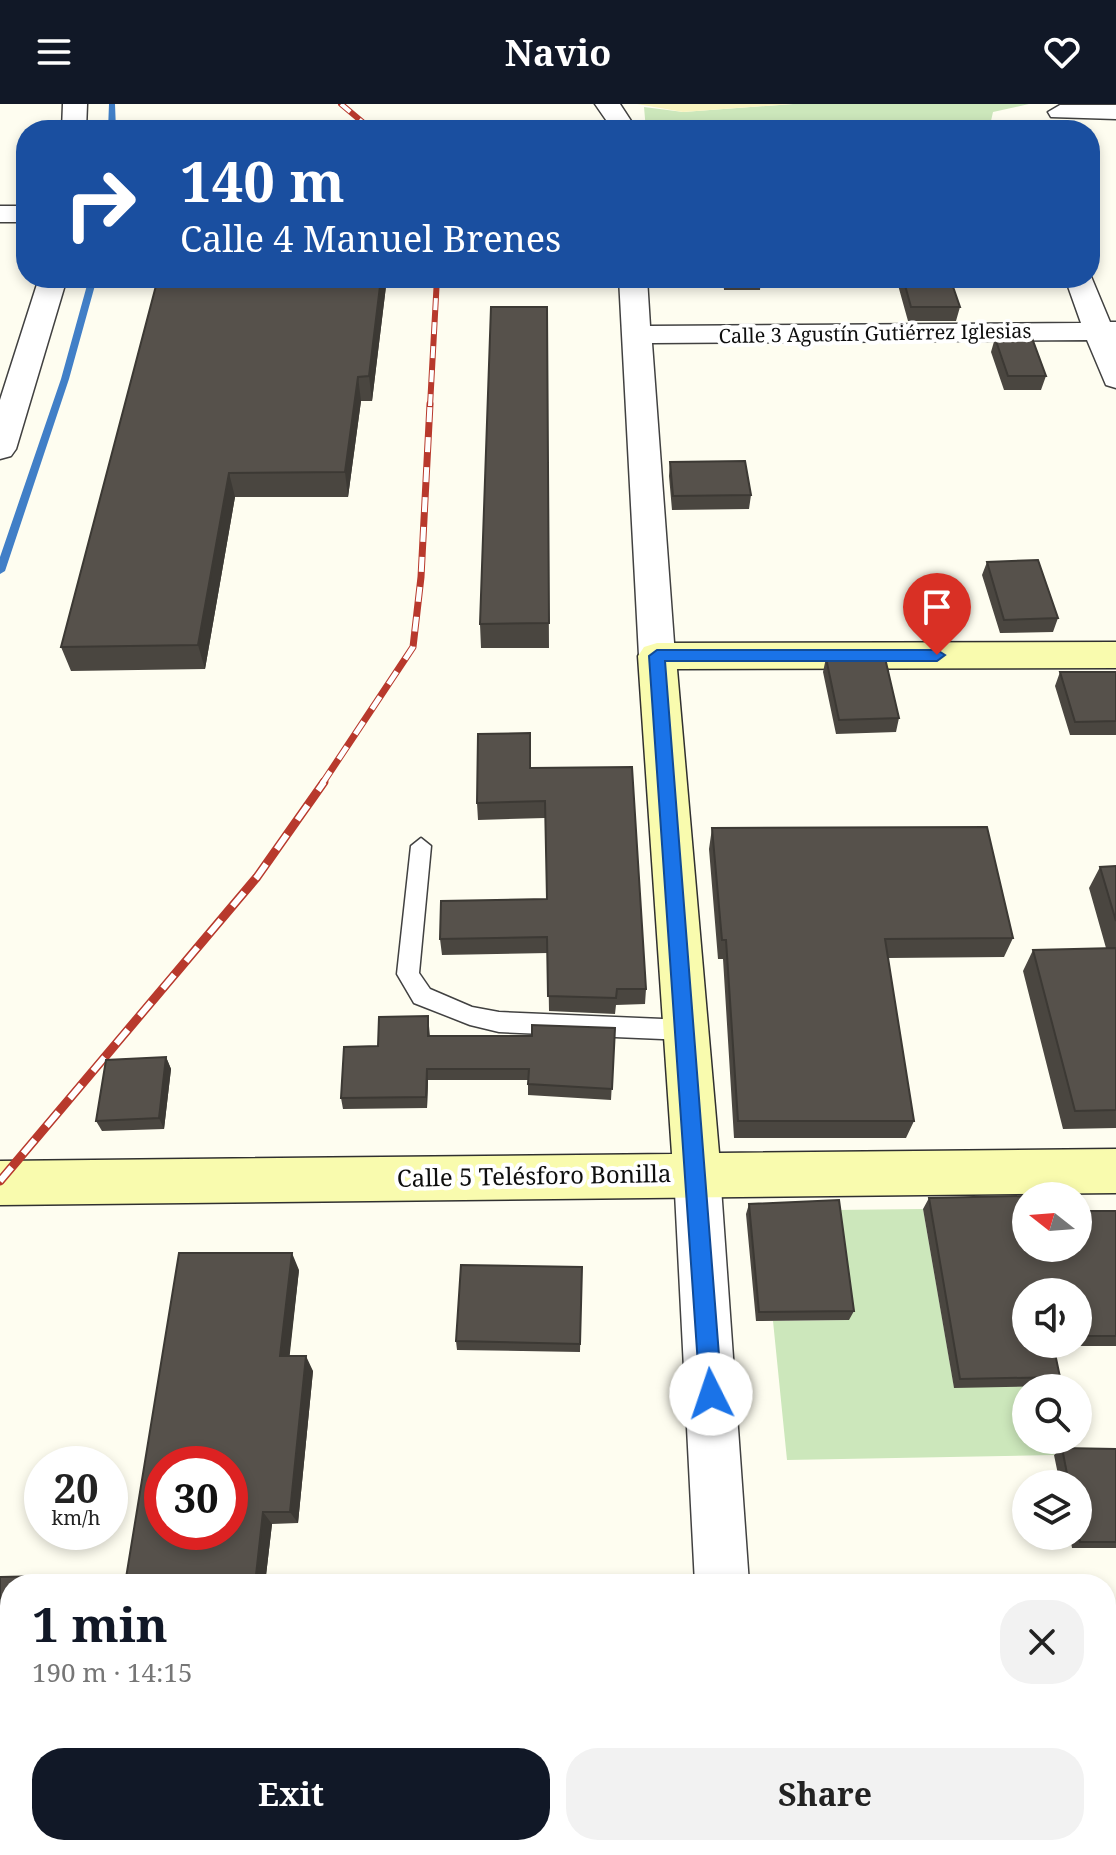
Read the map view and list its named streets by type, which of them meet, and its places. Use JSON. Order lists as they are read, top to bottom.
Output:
{
  "streets": {
    "main road": ["Calle 5 Telésforo Bonilla"],
    "street": ["Calle 3 Agustín Gutiérrez Iglesias"]
  },
  "north": "left",
  "page": {
    "header": "Navio",
    "turn": ["140 m", "Calle 4 Manuel Brenes"],
    "speed": "20 km/h",
    "limit": "30",
    "heading": ["1 min", "190 m · 14:15"],
    "buttons": ["Exit", "Share"]
  }
}
